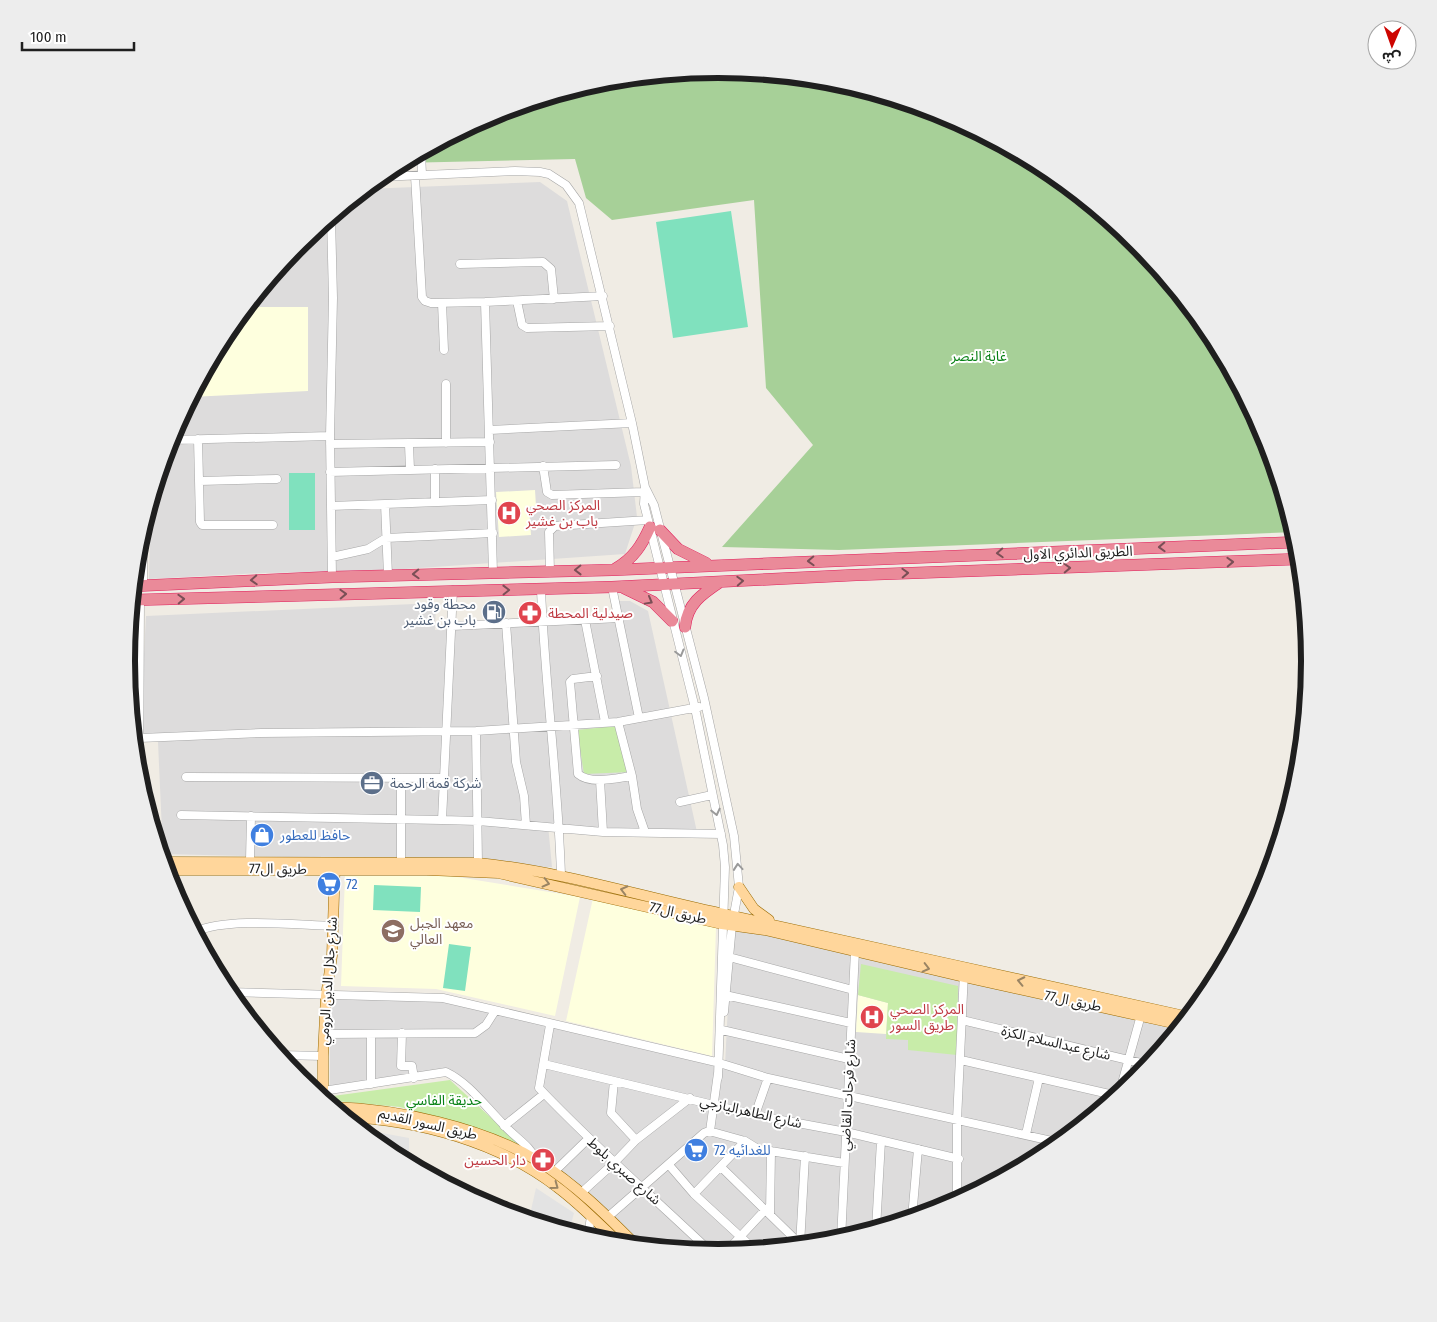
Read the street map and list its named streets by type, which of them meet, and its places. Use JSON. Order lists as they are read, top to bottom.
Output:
{
  "streets": {
    "highway": ["الطريق الدائري الاول"],
    "main road": ["طريق ال77", "شارع جلال الدين الرومي", "طريق السور القديم"],
    "street": [
      "شارع عبدالسلام الكزة",
      "شارع فرحات القاضي",
      "شارع الطاهراليازجي",
      "شارع صبري بلوط"
    ]
  },
  "crossings": [
    ["طريق ال77", "شارع جلال الدين الرومي"],
    ["طريق ال77", "شارع فرحات القاضي"],
    ["شارع فرحات القاضي", "شارع الطاهراليازجي"]
  ],
  "parks": ["غابة النصر", "حديقة الفاسي"],
  "places": {
    "hospital": ["المركز الصحي باب بن غشير", "المركز الصحي طريق السور"],
    "fuel station": ["محطة وقود باب بن غشير"],
    "pharmacy": ["صيدلية المحطة", "دار الحسين"],
    "office": ["شركة قمة الرحمة"],
    "shop": ["حافظ للعطور"],
    "supermarket": ["72", "72 للغدائيه"],
    "school or university": ["معهد الجبل العالي"]
  },
  "scale_bar": "100 m",
  "north": "bottom"
}
